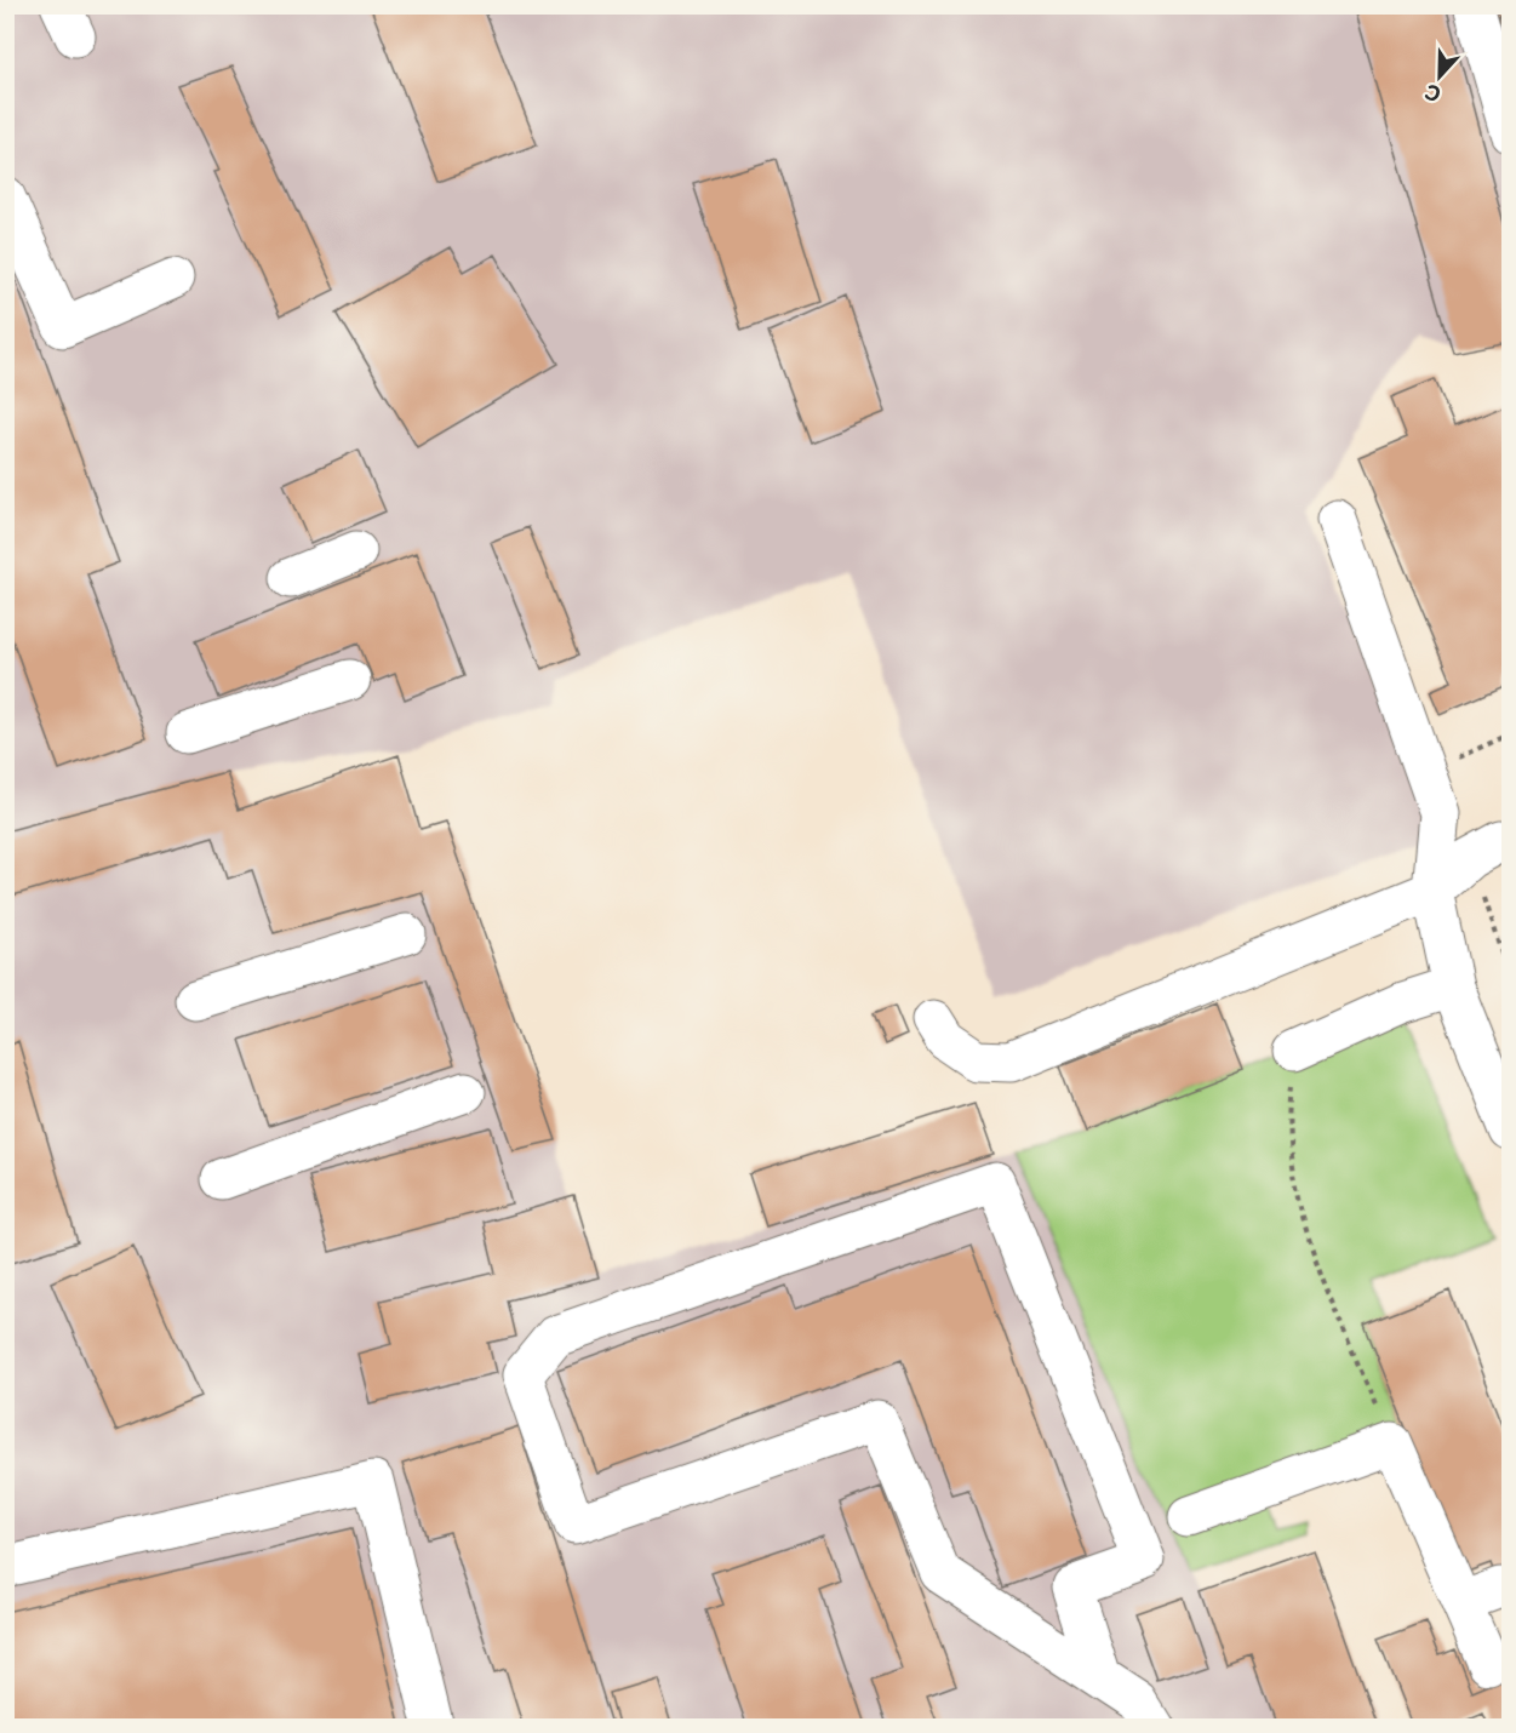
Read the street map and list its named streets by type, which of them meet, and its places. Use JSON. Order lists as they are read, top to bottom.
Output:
{
  "north": "bottom"
}
